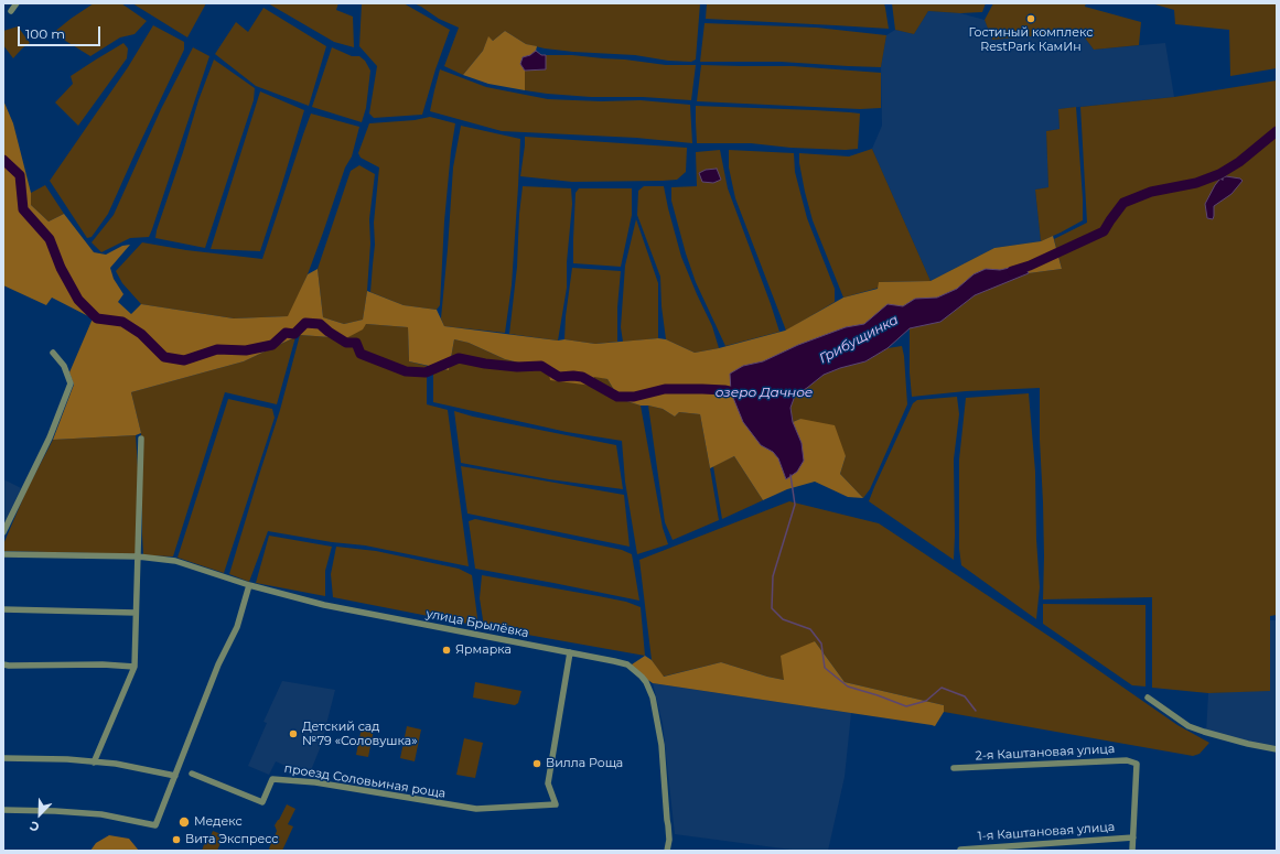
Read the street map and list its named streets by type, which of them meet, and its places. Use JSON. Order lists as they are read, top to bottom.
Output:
{
  "streets": {
    "street": [
      "улица Брылёвка",
      "2-я Каштановая улица",
      "проезд Соловьиная роща",
      "1-я Каштановая улица"
    ]
  },
  "crossings": [
    ["улица Брылёвка", "проезд Соловьиная роща"],
    ["2-я Каштановая улица", "1-я Каштановая улица"]
  ],
  "water": ["Грибущинка", "озеро Дачное"],
  "places": [
    "Гостиный комплекс RestPark КамИн",
    "Ярмарка",
    "Детский сад №79 «Соловушка»",
    "Вилла Роща",
    "Медекс",
    "Вита Экспресс"
  ],
  "scale_bar": "100 m",
  "north": "bottom left"
}
